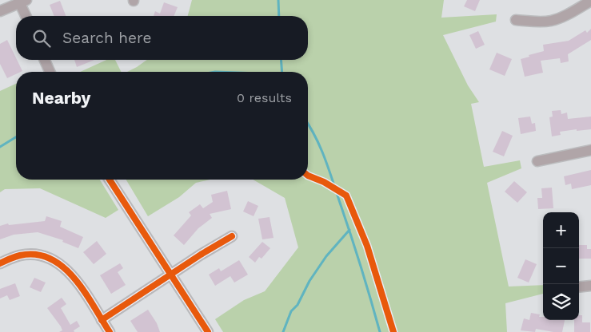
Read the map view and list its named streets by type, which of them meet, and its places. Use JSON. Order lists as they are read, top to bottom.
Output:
{
  "page": {
    "search": "Search here",
    "heading": ["Nearby", "0 results"],
    "map_buttons": ["+", "−"]
  }
}
